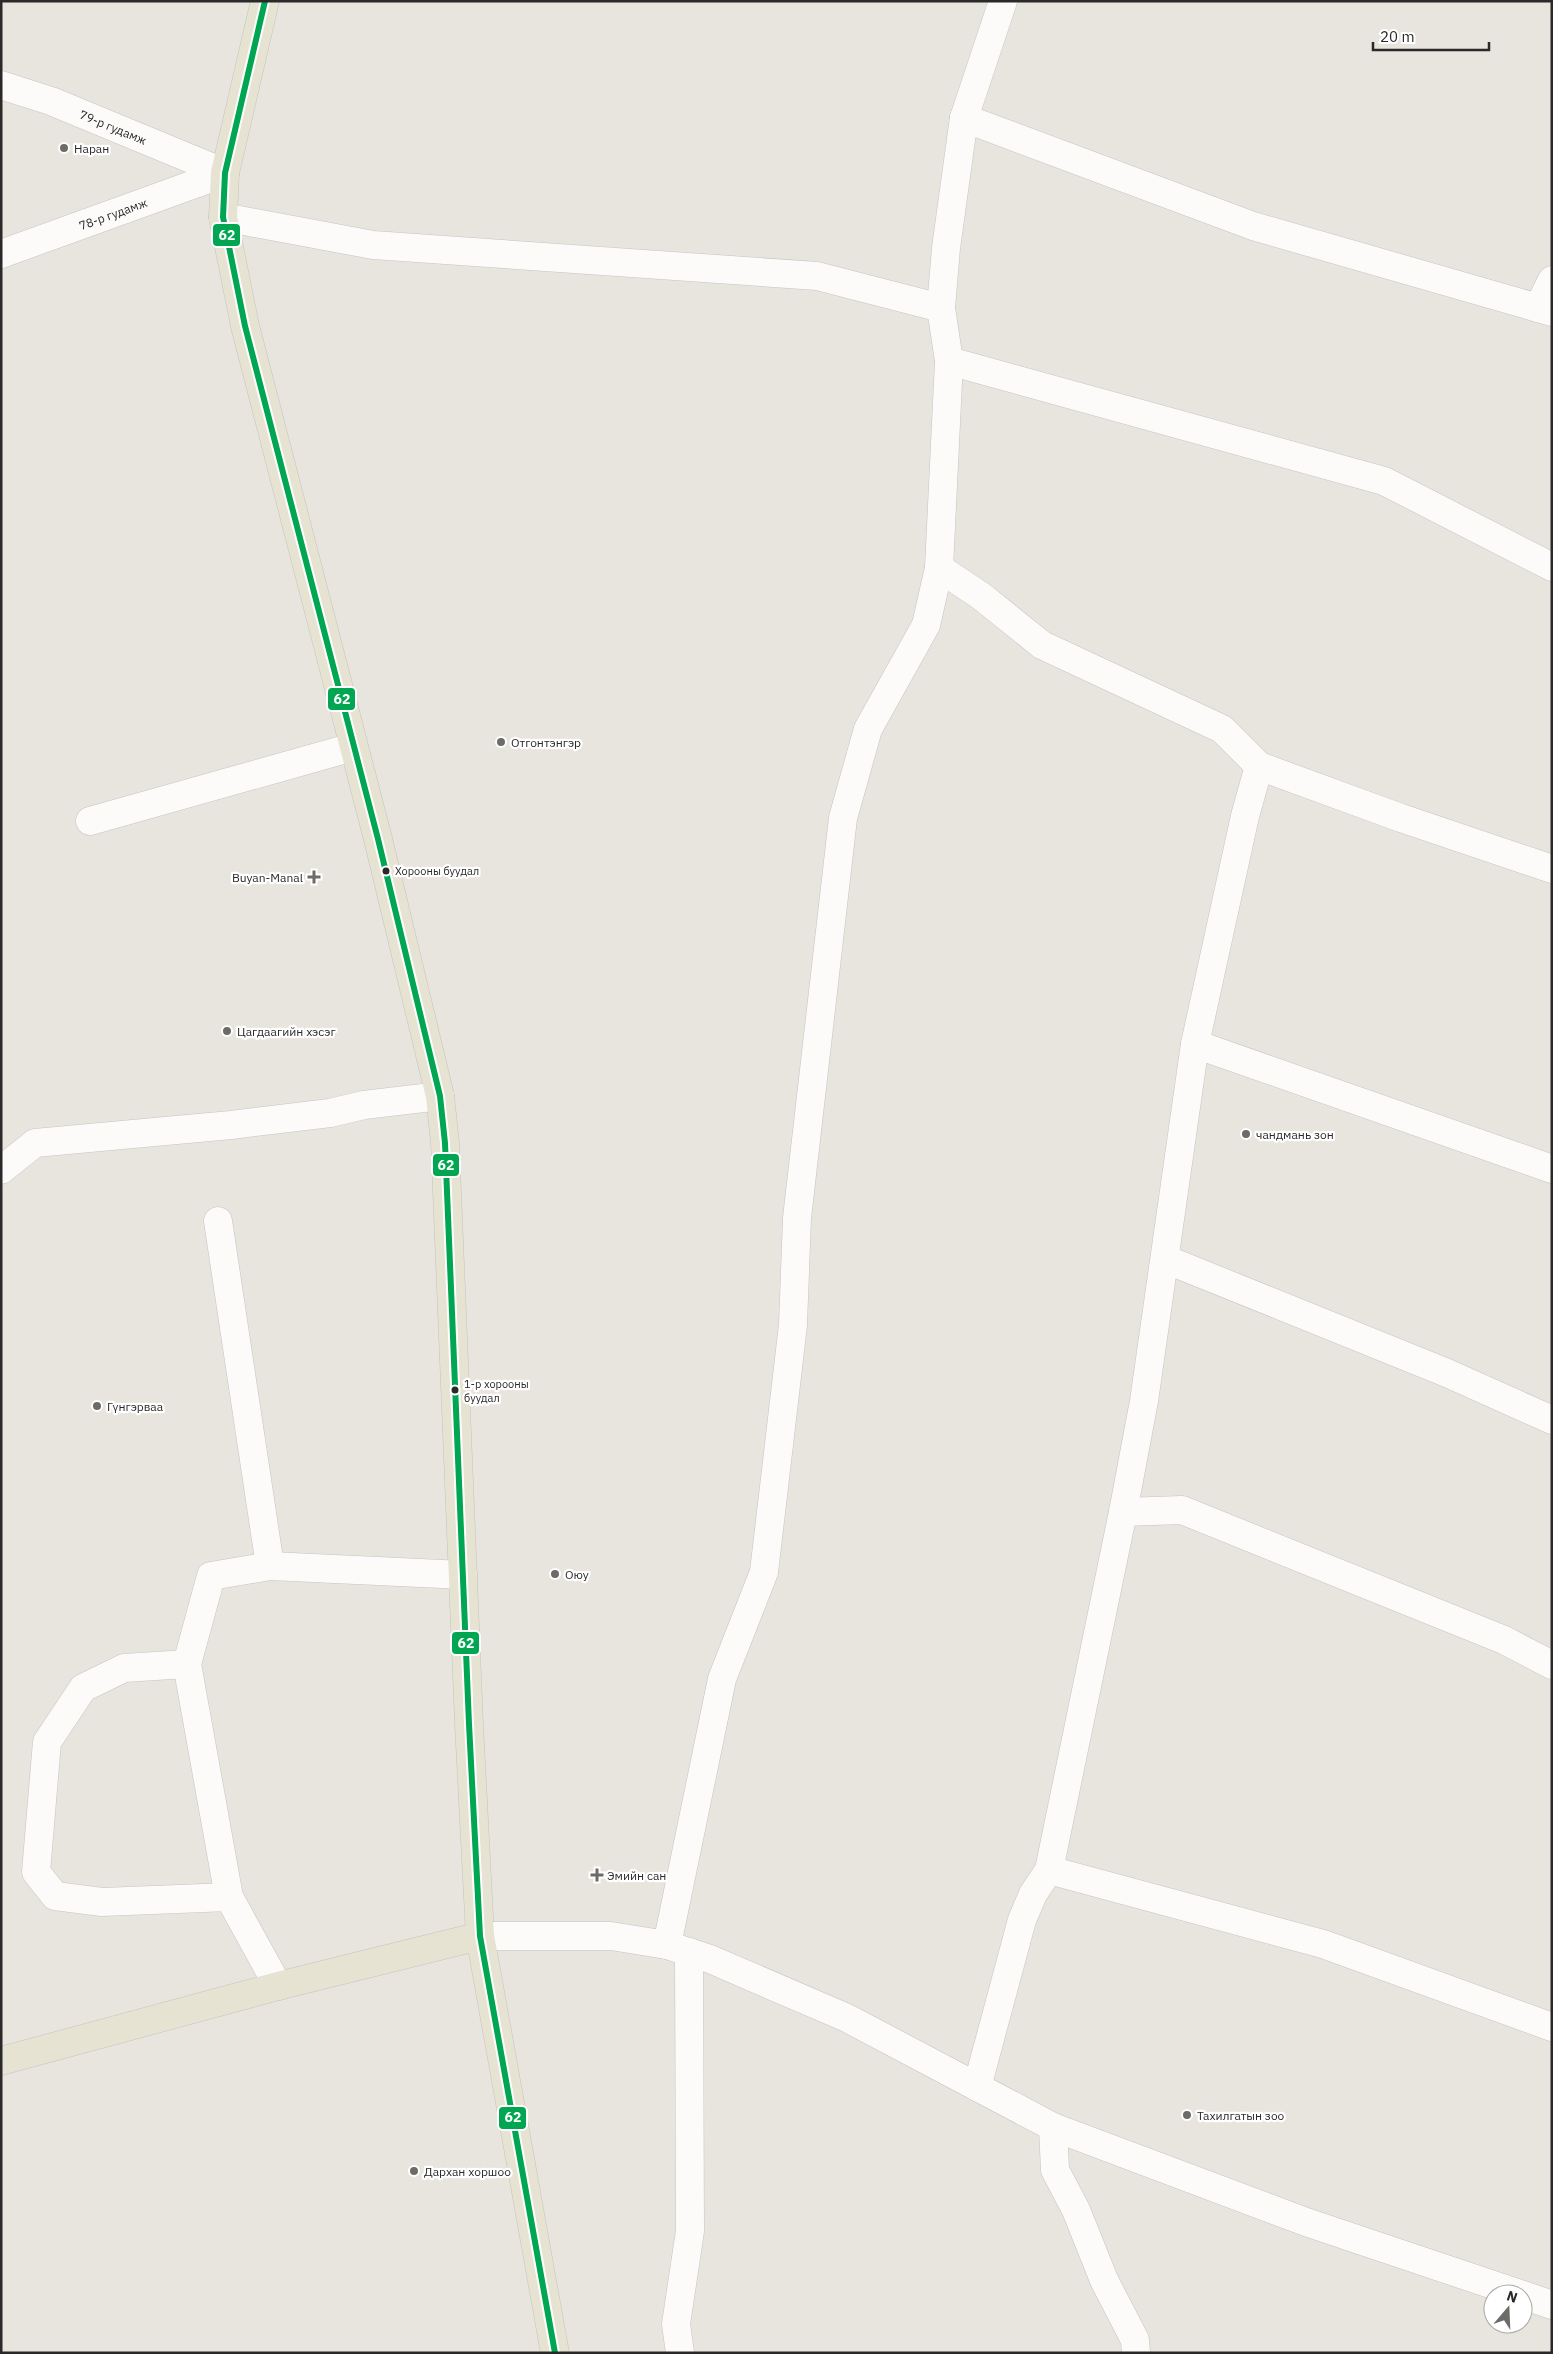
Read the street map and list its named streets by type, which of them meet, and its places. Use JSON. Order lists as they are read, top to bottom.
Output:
{
  "streets": {
    "street": ["79-р гудамж", "78-р гудамж"]
  },
  "crossings": [
    ["79-р гудамж", "78-р гудамж"]
  ],
  "places": {
    "other": [
      "Наран",
      "Отгонтэнгэр",
      "Хорооны буудал",
      "Цагдаагийн хэсэг",
      "чандмань зон",
      "1-р хорооны буудал",
      "Гүнгэрваа",
      "Оюу",
      "Тахилгатын зоо",
      "Дархан хоршоо"
    ],
    "health": ["Buyan-Manal", "Эмийн сан"]
  },
  "lines": ["transit line 62"],
  "scale_bar": "20 m",
  "north": "top"
}
